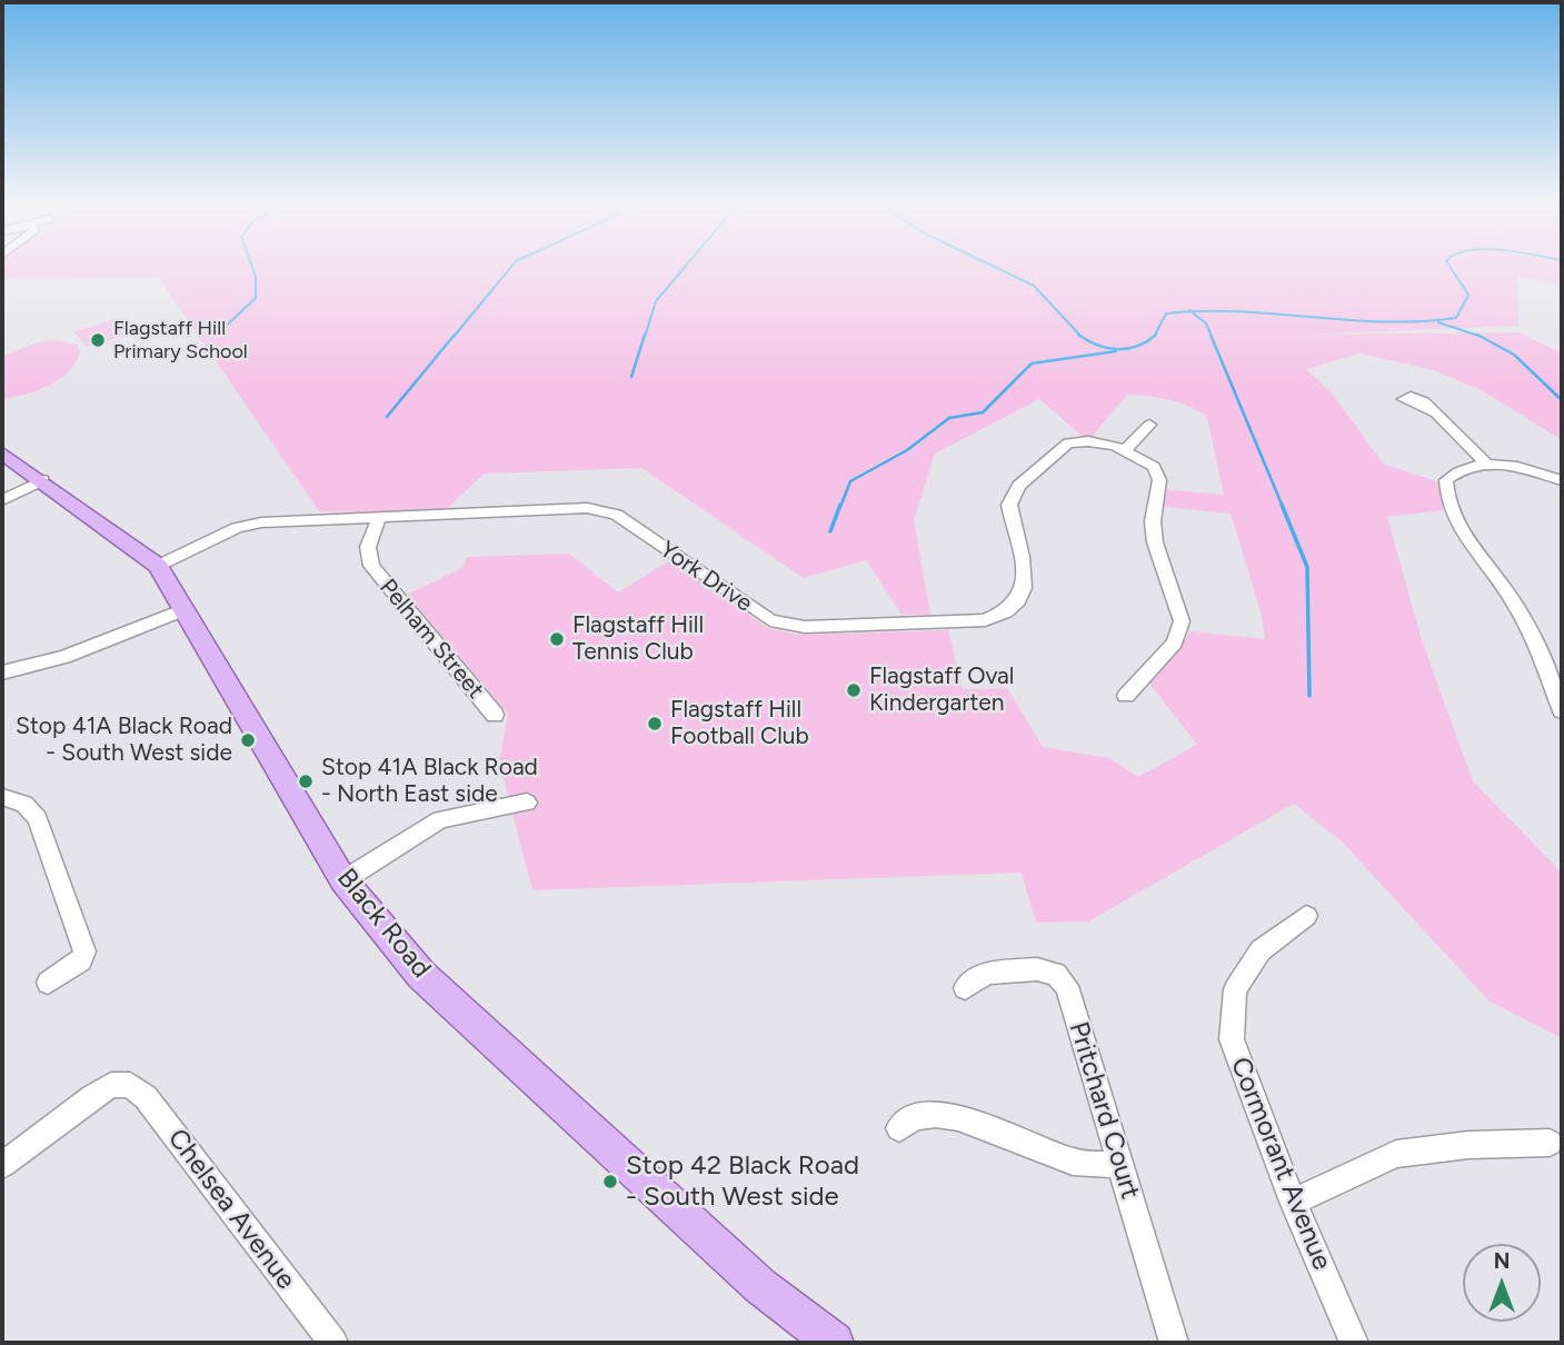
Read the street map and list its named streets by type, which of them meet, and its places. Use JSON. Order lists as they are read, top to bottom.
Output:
{
  "streets": {
    "main road": ["Black Road"],
    "street": [
      "York Drive",
      "Pelham Street",
      "Pritchard Court",
      "Cormorant Avenue",
      "Chelsea Avenue"
    ]
  },
  "crossings": [
    ["York Drive", "Pelham Street"],
    ["York Drive", "Black Road"]
  ],
  "places": [
    "Flagstaff Hill Primary School",
    "Flagstaff Hill Tennis Club",
    "Flagstaff Oval Kindergarten",
    "Flagstaff Hill Football Club",
    "Stop 41A Black Road - South West side",
    "Stop 41A Black Road - North East side",
    "Stop 42 Black Road - South West side"
  ],
  "north": "top"
}
